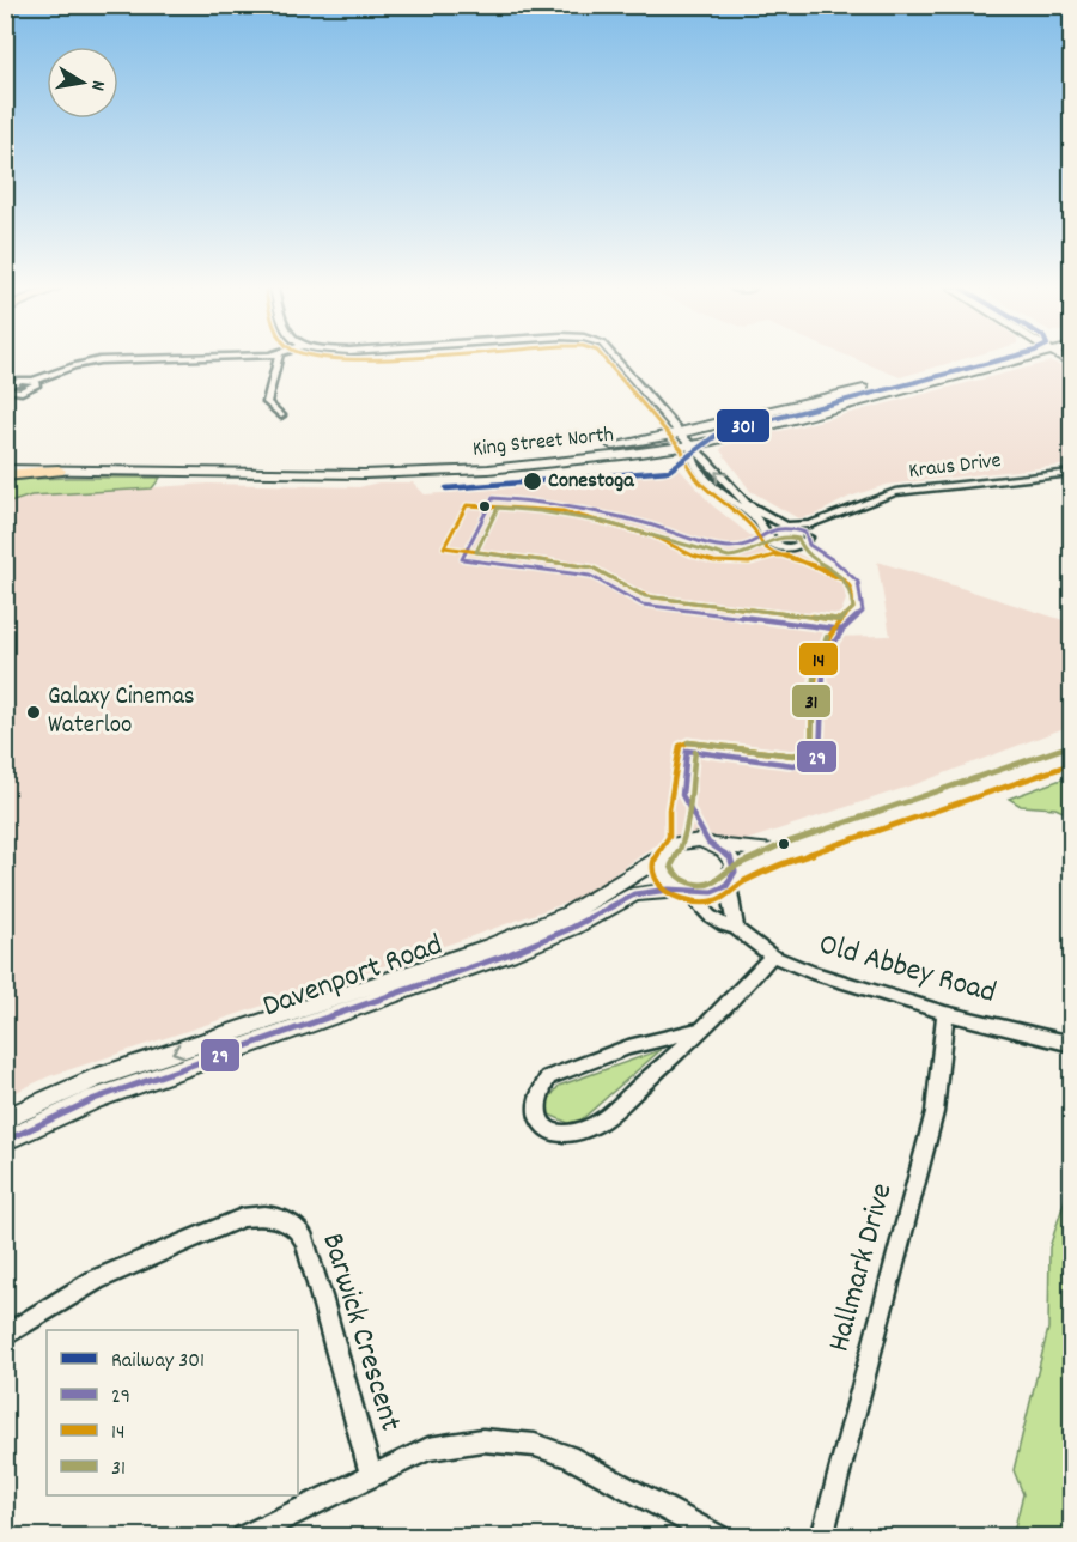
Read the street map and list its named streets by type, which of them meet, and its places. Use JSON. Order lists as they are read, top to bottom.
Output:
{
  "streets": {
    "main road": ["King Street North", "Davenport Road"],
    "street": [
      "Kraus Drive",
      "Old Abbey Road",
      "Hallmark Drive",
      "Barwick Crescent"
    ]
  },
  "crossings": [
    ["Old Abbey Road", "Davenport Road"],
    ["Old Abbey Road", "Hallmark Drive"]
  ],
  "places": ["Conestoga", "Galaxy Cinemas Waterloo"],
  "lines": [
    "rail line 301",
    "transit line 14",
    "transit line 29",
    "transit line 31"
  ],
  "legend": [
    "Railway 301",
    "29",
    "14",
    "31"
  ],
  "north": "right"
}
